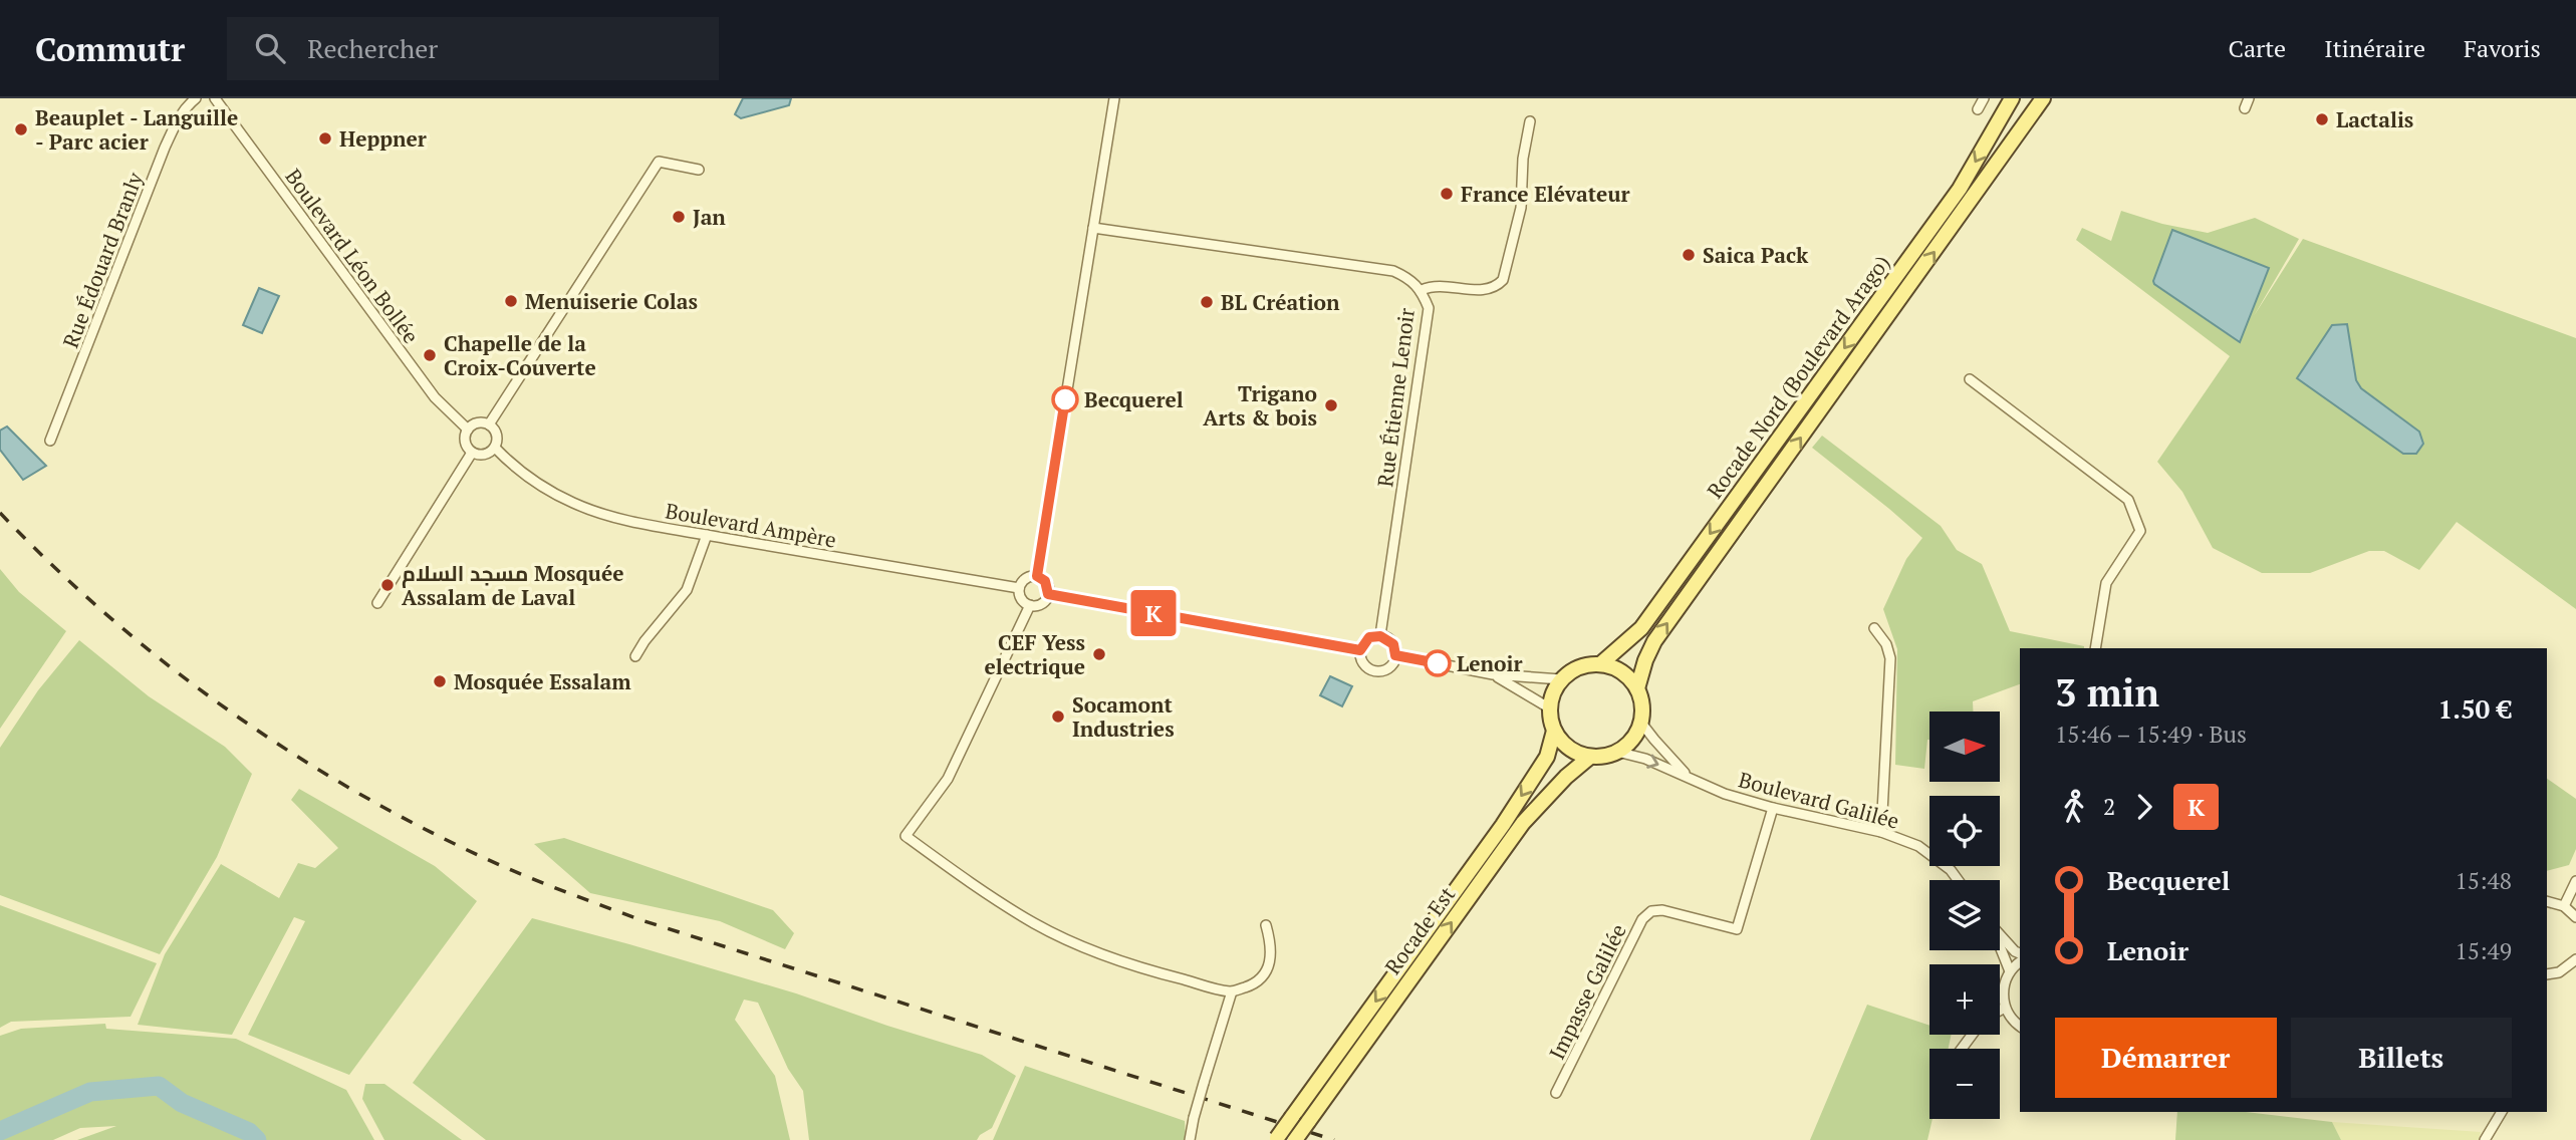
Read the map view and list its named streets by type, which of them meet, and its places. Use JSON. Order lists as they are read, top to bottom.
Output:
{
  "streets": {
    "main road": ["Rocade Nord (Boulevard Arago)", "Rocade Est"],
    "street": [
      "Boulevard Léon Bollée",
      "Rue Édouard Branly",
      "Rue Étienne Lenoir",
      "Boulevard Ampère",
      "Boulevard Galilée",
      "Impasse Galilée"
    ]
  },
  "crossings": [
    ["Boulevard Léon Bollée", "Boulevard Ampère"],
    ["Rocade Nord (Boulevard Arago)", "Boulevard Galilée"],
    ["Rocade Nord (Boulevard Arago)", "Rocade Est"],
    ["Boulevard Galilée", "Rocade Est"],
    ["Boulevard Galilée", "Impasse Galilée"]
  ],
  "places": [
    "Lactalis",
    "Beauplet - Languille - Parc acier",
    "Heppner",
    "France Elévateur",
    "Jan",
    "Saica Pack",
    "Menuiserie Colas",
    "BL Création",
    "Chapelle de la Croix-Couverte",
    "Becquerel",
    "Trigano Arts & bois",
    "مسجد السلام Mosquée Assalam de Laval",
    "CEF Yess electrique",
    "Lenoir",
    "Mosquée Essalam",
    "Socamont Industries"
  ],
  "lines": ["bus line K"],
  "north": "right",
  "page": {
    "header": "Commutr",
    "search": "Rechercher",
    "nav": ["Carte", "Itinéraire", "Favoris"],
    "on_map": "K",
    "heading": ["3 min", "15:46 – 15:49 · Bus", "1.50 €"],
    "map_buttons": ["+", "−"],
    "legs": ["2", "K"],
    "list": [
      {
        "name": "Becquerel",
        "value": "15:48"
      },
      {
        "name": "Lenoir",
        "value": "15:49"
      }
    ],
    "buttons": ["Démarrer", "Billets"]
  }
}
